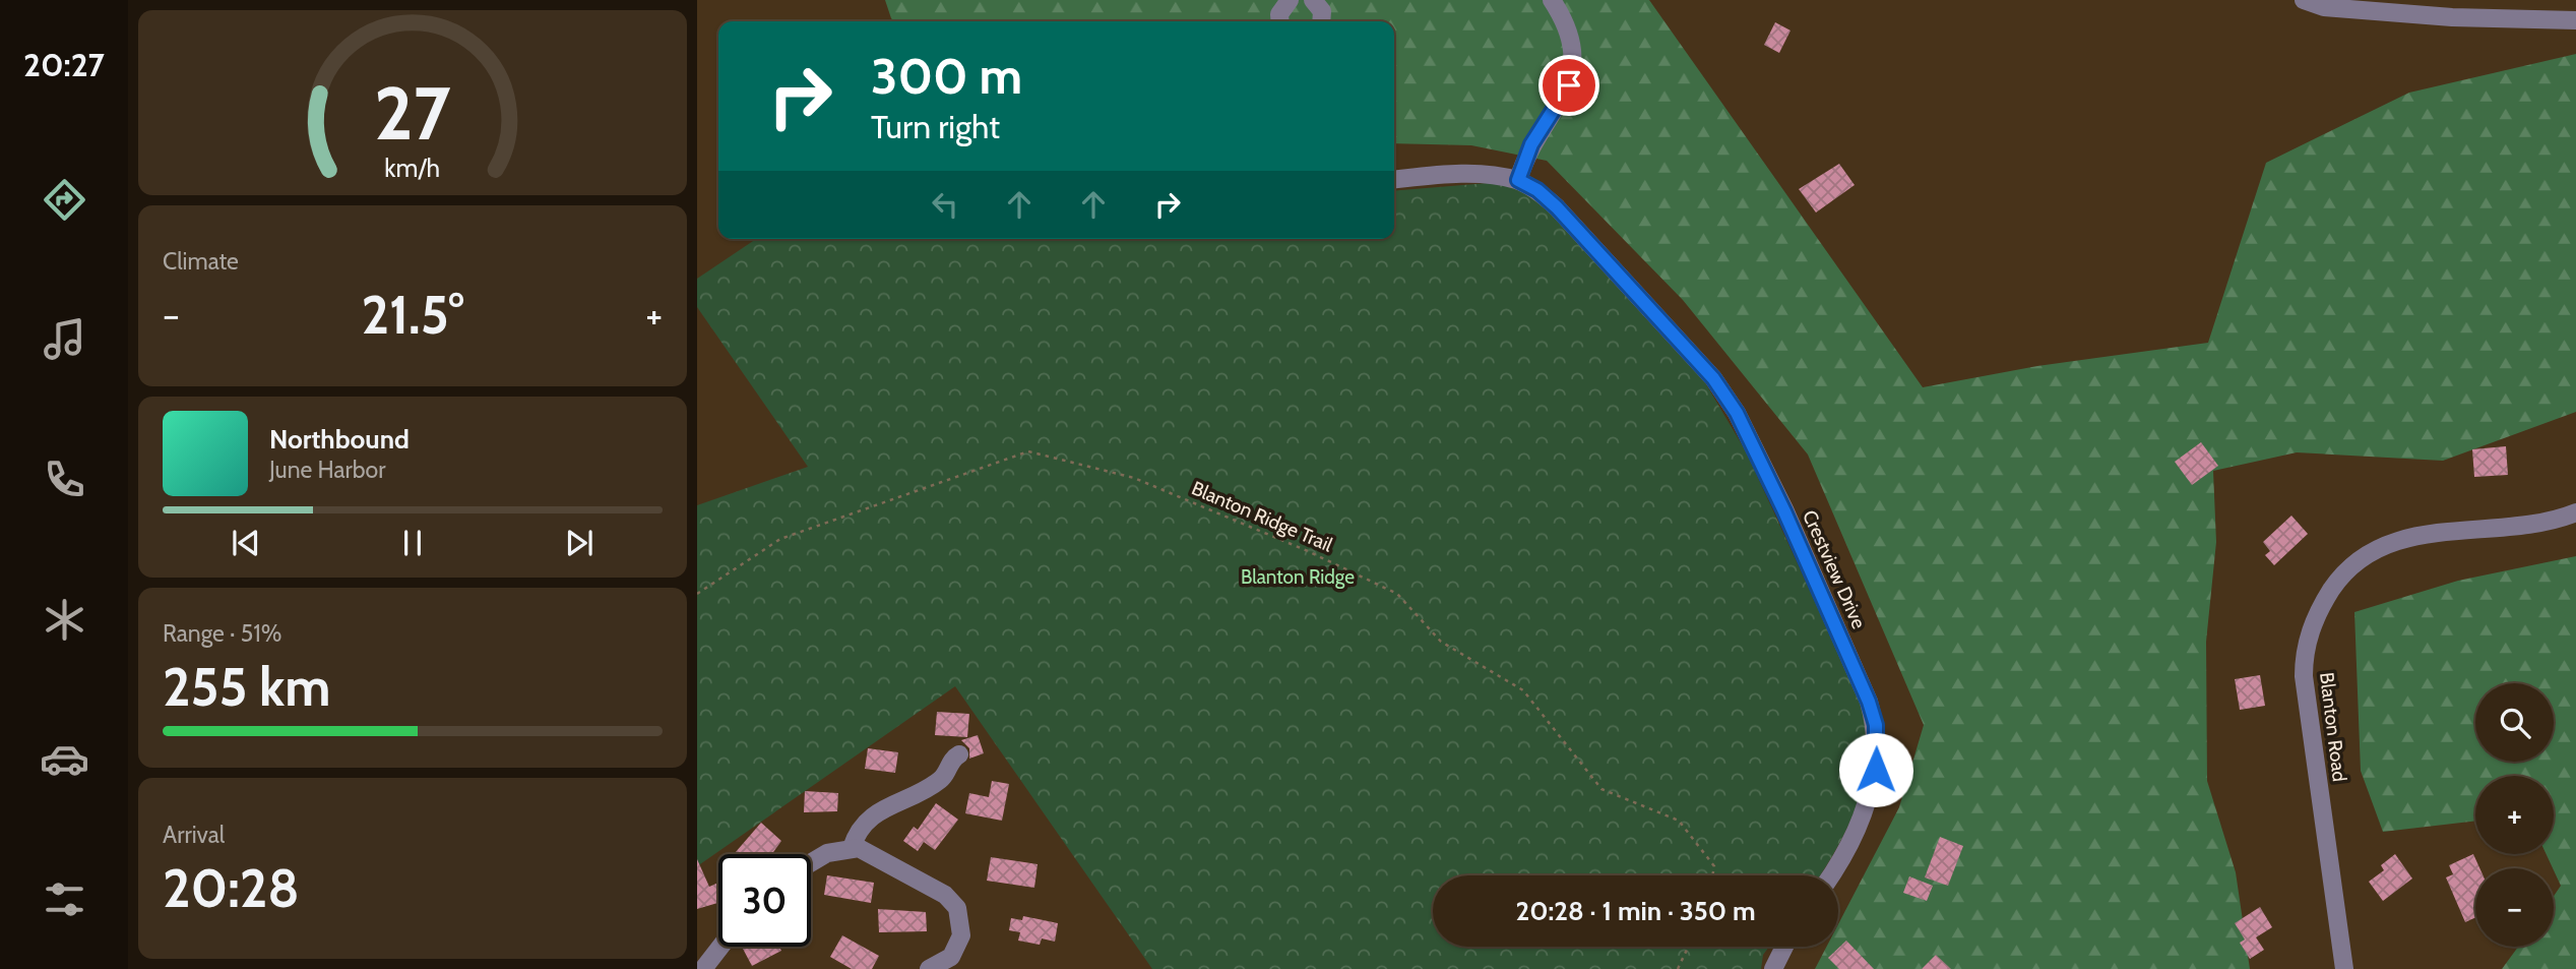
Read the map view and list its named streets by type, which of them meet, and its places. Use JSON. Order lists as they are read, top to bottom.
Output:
{
  "streets": {
    "street": ["Crestview Drive", "Blanton Road"],
    "path": ["Blanton Ridge Trail"]
  },
  "parks": ["Blanton Ridge"],
  "page": {
    "tabs": "20:27",
    "turn": ["300 m", "Turn right"],
    "tile": [
      "Climate",
      ["Range · 51%", "255 km"],
      ["Arrival", "20:28"]
    ],
    "heat": ["−", "21.5°", "+"],
    "song": ["Northbound", "June Harbor"],
    "map_buttons": ["+", "−"],
    "limit": "30",
    "trip": "20:28 · 1 min · 350 m",
    "gauge": ["27", "km/h"]
  }
}
